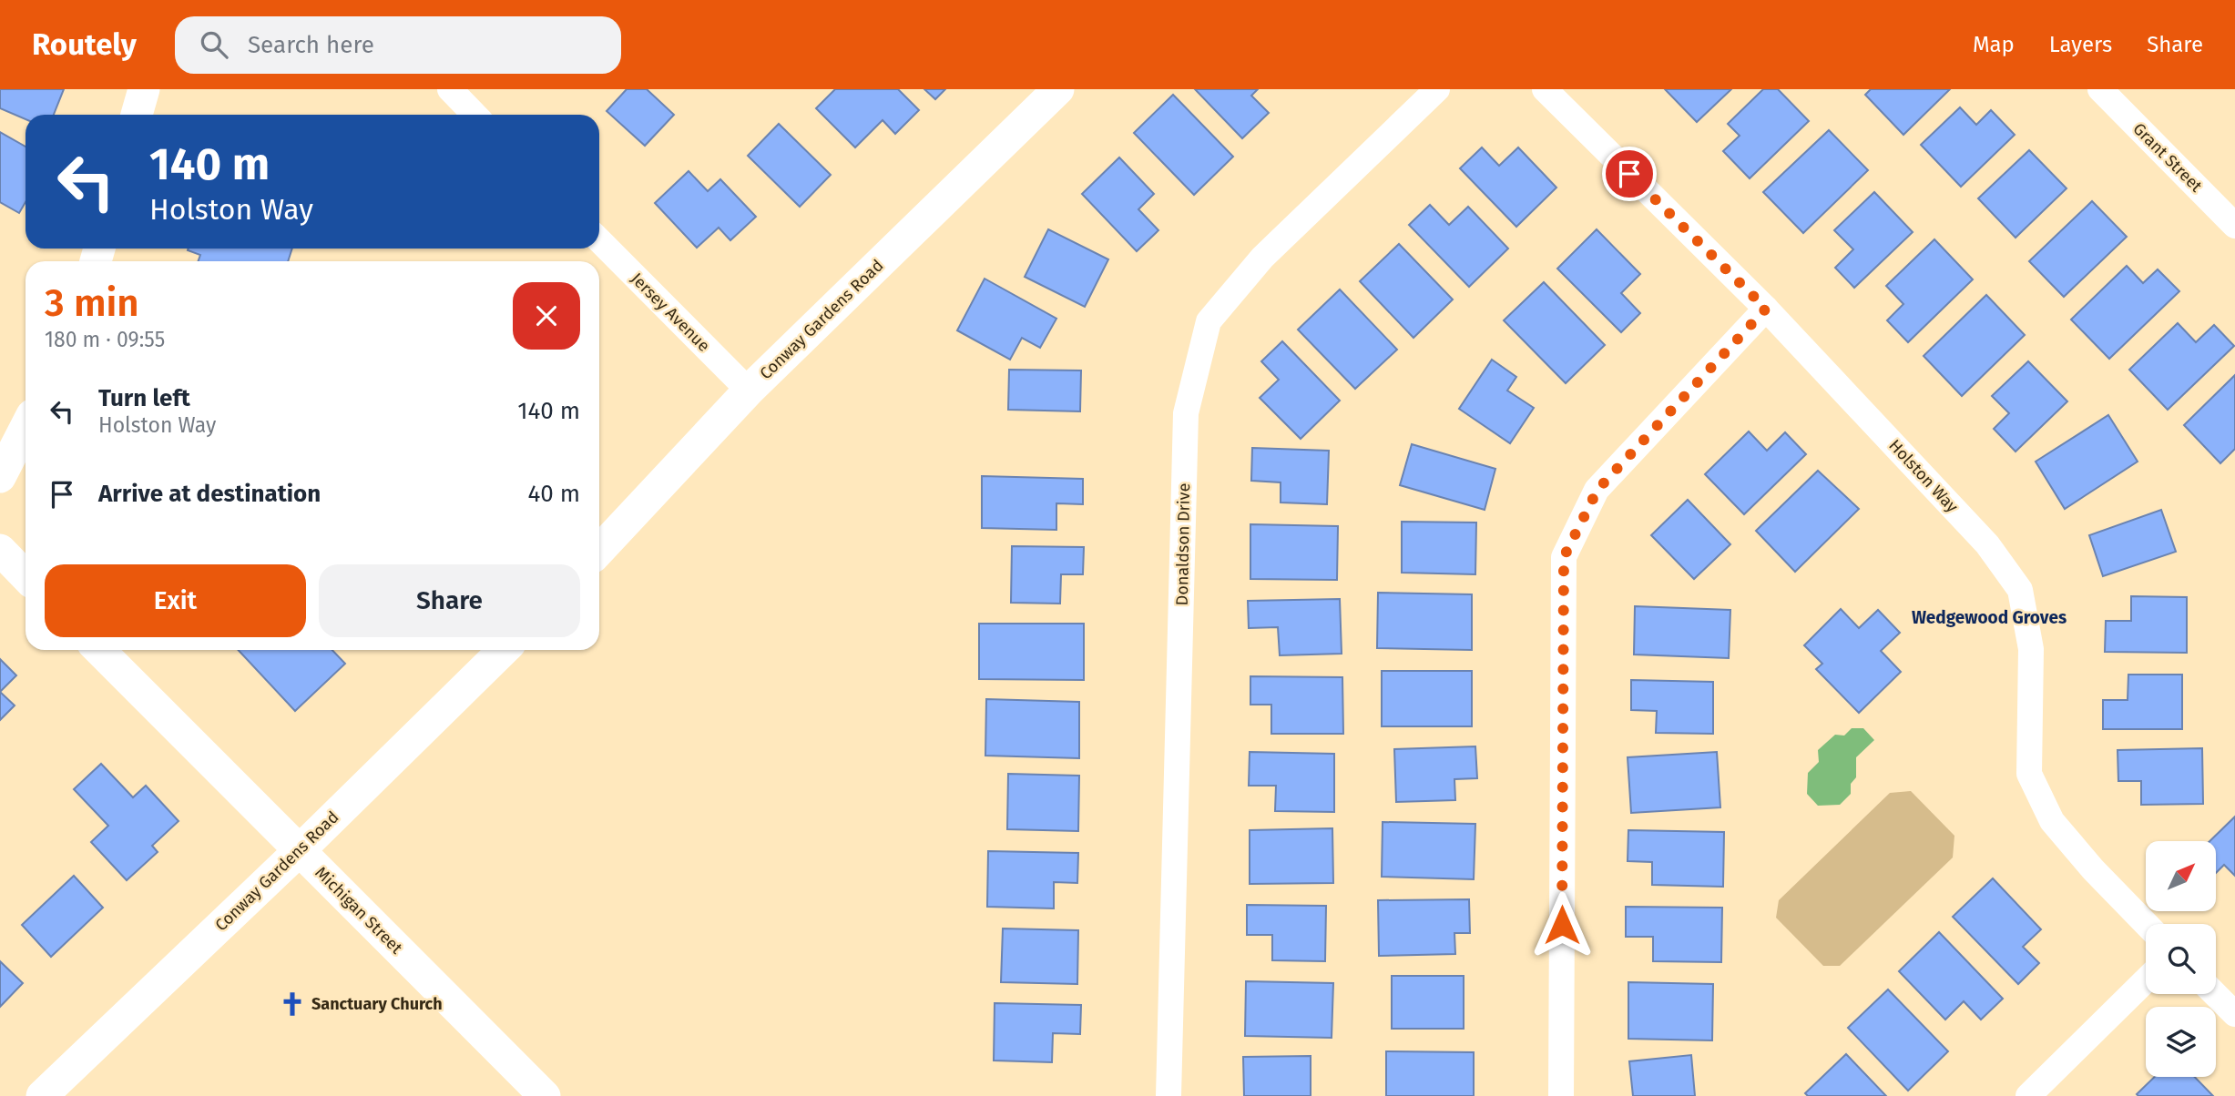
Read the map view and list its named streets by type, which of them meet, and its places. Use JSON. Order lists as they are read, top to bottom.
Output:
{
  "streets": {
    "street": [
      "Grant Street",
      "Jersey Avenue",
      "Conway Gardens Road",
      "Holston Way",
      "Donaldson Drive",
      "Michigan Street"
    ]
  },
  "crossings": [
    ["Jersey Avenue", "Conway Gardens Road"],
    ["Conway Gardens Road", "Michigan Street"]
  ],
  "districts": ["Wedgewood Groves"],
  "places": {
    "church": ["Sanctuary Church"]
  },
  "north": "top right",
  "page": {
    "header": "Routely",
    "search": "Search here",
    "nav": ["Map", "Layers", "Share"],
    "turn": ["140 m", "Holston Way"],
    "heading": ["3 min", "180 m · 09:55"],
    "list": [
      {
        "name": "Turn left",
        "note": "Holston Way",
        "value": "140 m"
      },
      {
        "name": "Arrive at destination",
        "value": "40 m"
      }
    ],
    "buttons": ["Exit", "Share"]
  }
}
